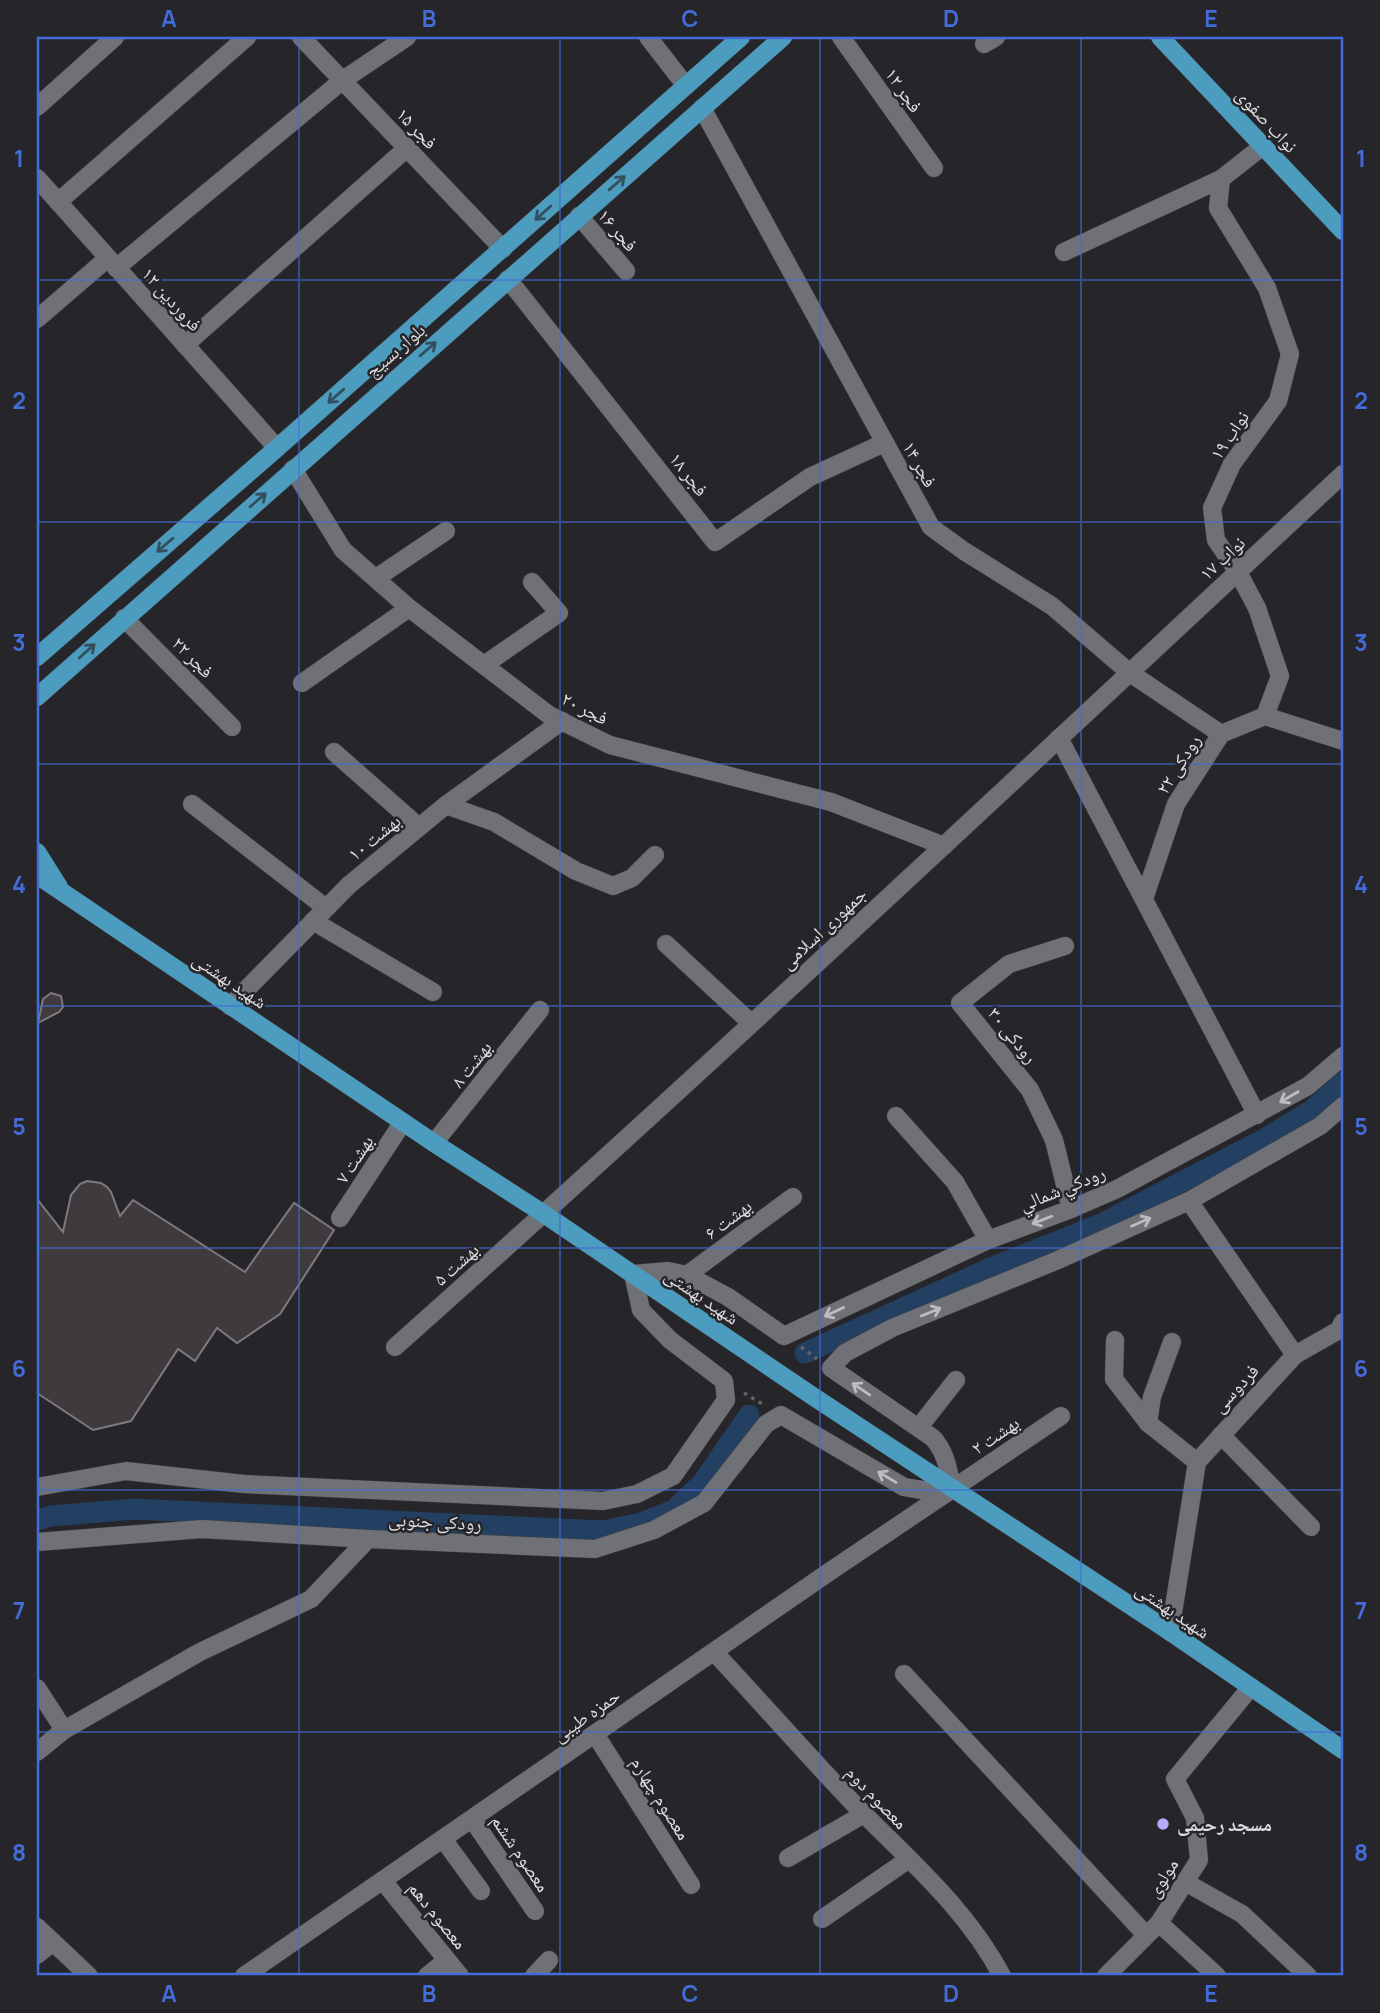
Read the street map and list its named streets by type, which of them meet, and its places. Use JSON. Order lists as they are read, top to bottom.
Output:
{
  "streets": {
    "main road": ["نواب صفوی", "بلوار بسیج", "شهید بهشتی"],
    "street": [
      "فجر ۱۲",
      "فجر ۱۵",
      "فجر ۱۶",
      "۱۲ فروردین",
      "نواب ۱۹",
      "فجر ۱۴",
      "فجر ۱۸",
      "نواب ۱۷",
      "فجر ۲۲",
      "فجر ۲۰",
      "رودکی ۲۲",
      "بهشت ۱۰",
      "جمهوری اسلامی",
      "رودکی ۳۰",
      "بهشت ۸",
      "بهشت ۷",
      "رودکي شمالي",
      "بهشت ۶",
      "بهشت ۵",
      "فردوسی",
      "بهشت ۲",
      "رودکی جنوبی",
      "حمزه طیبی",
      "معصوم دوم",
      "معصوم چهارم",
      "معصوم ششم",
      "مولوی",
      "معصوم دهم"
    ]
  },
  "crossings": [
    ["فجر ۱۵", "بلوار بسیج"],
    ["فجر ۱۶", "بلوار بسیج"],
    ["۱۲ فروردین", "بلوار بسیج"],
    ["بلوار بسیج", "فجر ۱۴"],
    ["بلوار بسیج", "فجر ۱۸"],
    ["بلوار بسیج", "فجر ۲۲"],
    ["بلوار بسیج", "فجر ۲۰"],
    ["نواب ۱۹", "نواب ۱۷"],
    ["نواب ۱۹", "رودکی ۲۲"],
    ["فجر ۱۴", "فجر ۱۸"],
    ["فجر ۱۴", "نواب ۱۷"],
    ["فجر ۱۴", "رودکی ۲۲"],
    ["فجر ۱۴", "جمهوری اسلامی"],
    ["نواب ۱۷", "جمهوری اسلامی"],
    ["فجر ۲۰", "بهشت ۱۰"],
    ["فجر ۲۰", "جمهوری اسلامی"],
    ["بهشت ۱۰", "شهید بهشتی"],
    ["جمهوری اسلامی", "شهید بهشتی"],
    ["جمهوری اسلامی", "بهشت ۵"],
    ["شهید بهشتی", "بهشت ۸"],
    ["شهید بهشتی", "بهشت ۷"],
    ["شهید بهشتی", "بهشت ۵"],
    ["شهید بهشتی", "بهشت ۲"],
    ["شهید بهشتی", "حمزه طیبی"],
    ["شهید بهشتی", "مولوی"],
    ["رودکی ۳۰", "رودکي شمالي"],
    ["بهشت ۲", "حمزه طیبی"],
    ["حمزه طیبی", "معصوم دوم"],
    ["حمزه طیبی", "معصوم چهارم"],
    ["حمزه طیبی", "معصوم ششم"],
    ["حمزه طیبی", "معصوم دهم"]
  ],
  "places": ["مسجد رحیمی"],
  "grid": {
    "columns": [
      "A",
      "B",
      "C",
      "D",
      "E"
    ],
    "rows": [
      "1",
      "2",
      "3",
      "4",
      "5",
      "6",
      "7",
      "8"
    ]
  }
}
